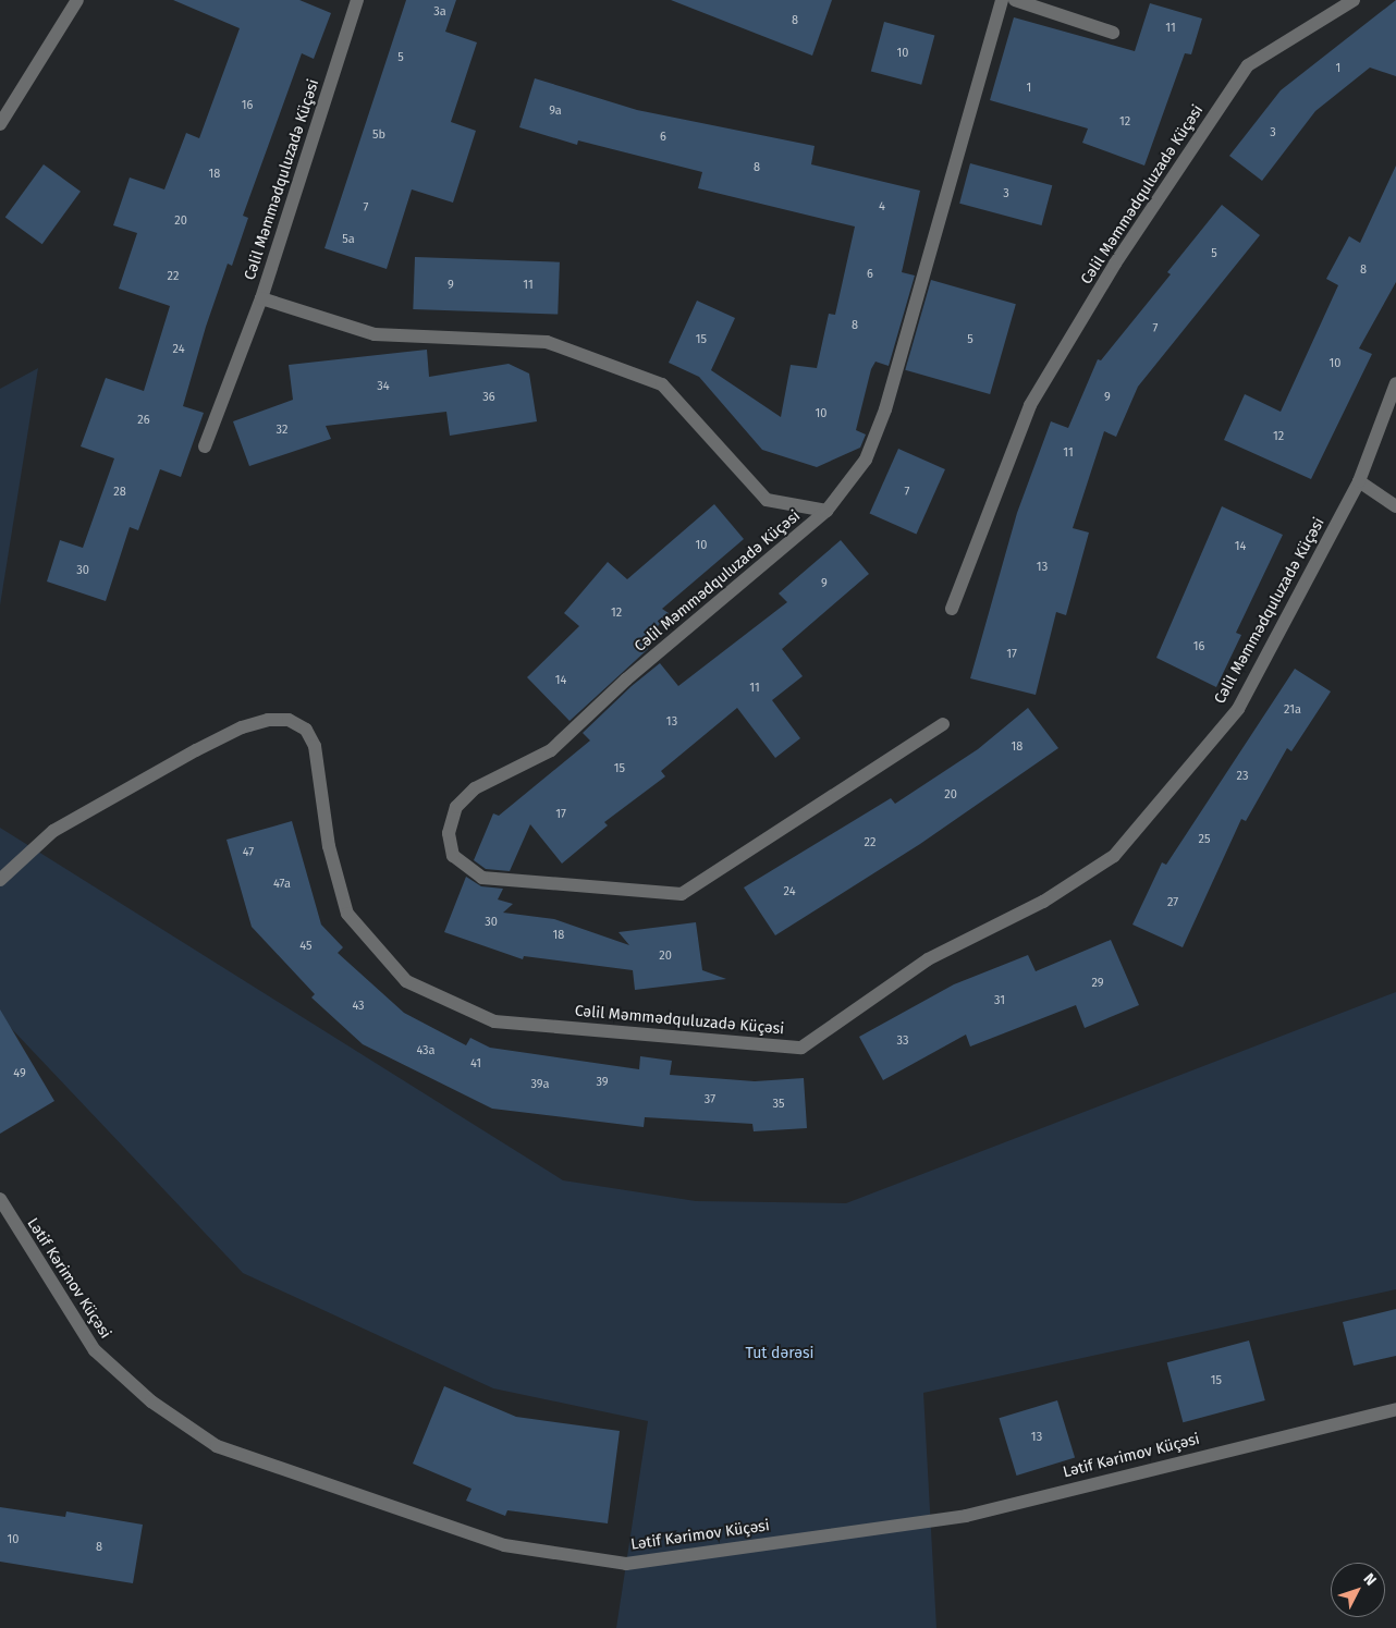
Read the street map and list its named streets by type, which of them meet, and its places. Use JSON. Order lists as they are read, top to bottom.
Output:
{
  "streets": {
    "street": ["Cəlil Məmmədquluzadə Küçəsi", "Lətif Kərimov Küçəsi"]
  },
  "parks": ["Tut dərəsi"],
  "house_numbers": [
    "3a",
    "8",
    "11",
    "10",
    "5",
    "1",
    "1",
    "16",
    "9a",
    "12",
    "3",
    "5b",
    "6",
    "8",
    "18",
    "3",
    "4",
    "7",
    "20",
    "5a",
    "5",
    "8",
    "6",
    "22",
    "9",
    "11",
    "8",
    "7",
    "15",
    "5",
    "24",
    "10",
    "34",
    "36",
    "9",
    "10",
    "26",
    "32",
    "12",
    "11",
    "28",
    "7",
    "10",
    "14",
    "13",
    "30",
    "9",
    "12",
    "16",
    "17",
    "14",
    "11",
    "21a",
    "13",
    "18",
    "15",
    "23",
    "20",
    "17",
    "25",
    "22",
    "47",
    "47a",
    "24",
    "27",
    "30",
    "18",
    "45",
    "20",
    "29",
    "31",
    "43",
    "33",
    "43a",
    "41",
    "49",
    "39",
    "39a",
    "37",
    "35",
    "15",
    "13",
    "10",
    "8"
  ],
  "north": "top right"
}
